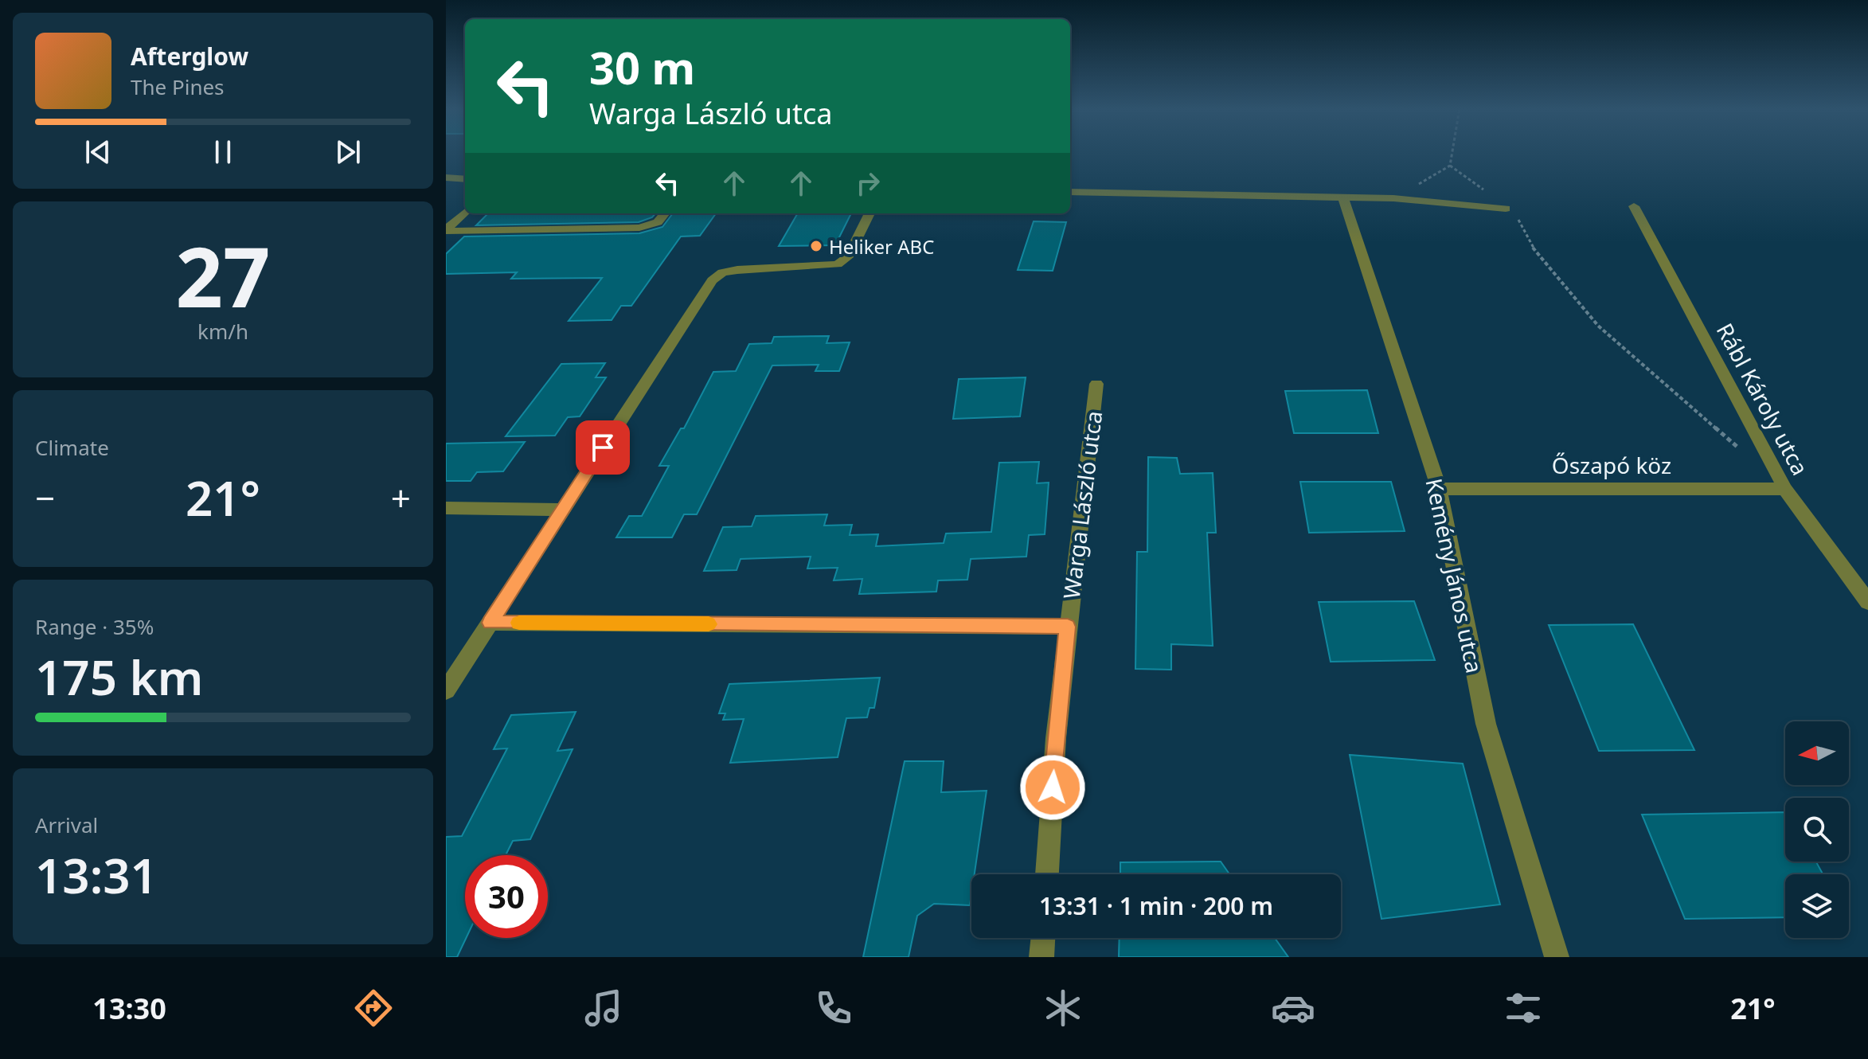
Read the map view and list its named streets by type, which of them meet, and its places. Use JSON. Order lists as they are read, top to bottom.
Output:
{
  "streets": {
    "street": [
      "Rábl Károly utca",
      "Őszapó köz",
      "Warga László utca",
      "Kemény János utca"
    ]
  },
  "crossings": [
    ["Rábl Károly utca", "Őszapó köz"],
    ["Őszapó köz", "Kemény János utca"]
  ],
  "places": ["Heliker ABC"],
  "north": "left",
  "page": {
    "turn": ["30 m", "Warga László utca"],
    "song": ["Afterglow", "The Pines"],
    "tile": [
      ["27", "km/h"],
      "Climate",
      ["Range · 35%", "175 km"],
      ["Arrival", "13:31"]
    ],
    "heat": ["−", "21°", "+"],
    "limit": "30",
    "trip": "13:31 · 1 min · 200 m",
    "tabs": ["13:30", "21°"]
  }
}
